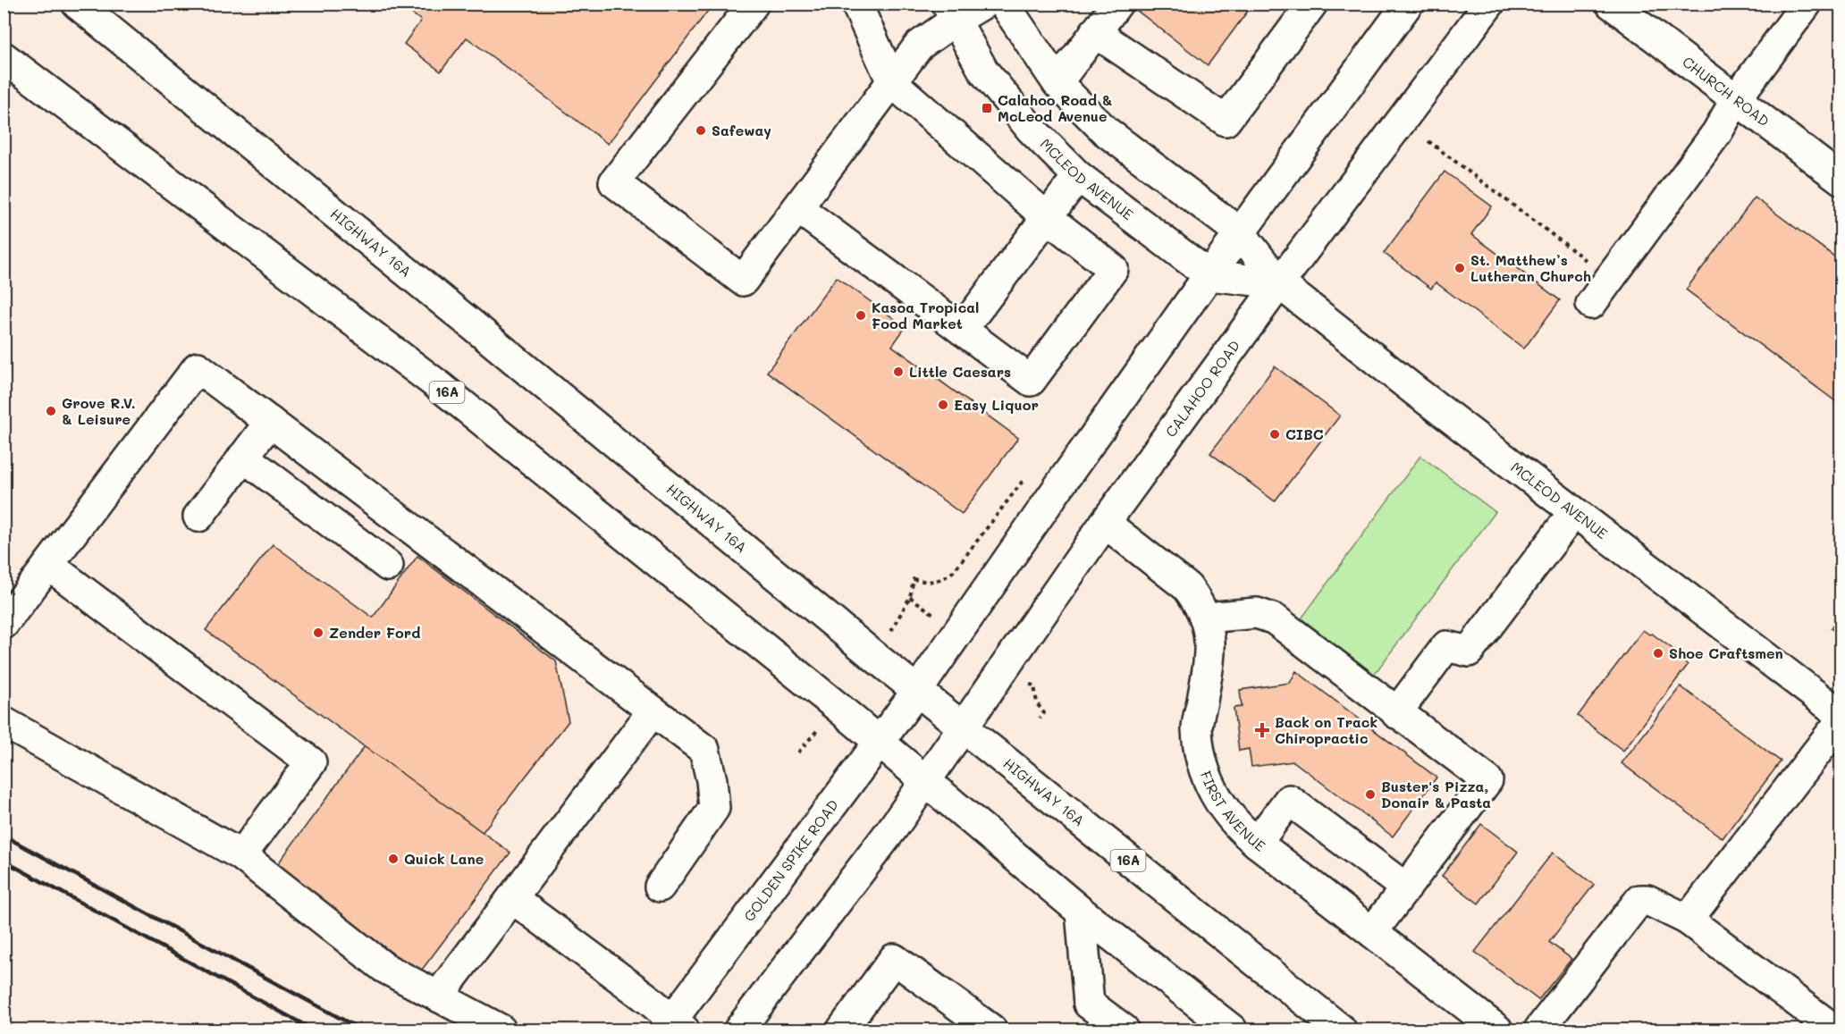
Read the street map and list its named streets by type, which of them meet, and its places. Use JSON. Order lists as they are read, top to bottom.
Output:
{
  "streets": {
    "main road": [
      "CHURCH ROAD",
      "MCLEOD AVENUE",
      "HIGHWAY 16A",
      "CALAHOO ROAD",
      "16A",
      "FIRST AVENUE",
      "GOLDEN SPIKE ROAD"
    ]
  },
  "crossings": [
    ["MCLEOD AVENUE", "CALAHOO ROAD"],
    ["HIGHWAY 16A", "CALAHOO ROAD"],
    ["HIGHWAY 16A", "GOLDEN SPIKE ROAD"],
    ["CALAHOO ROAD", "16A"],
    ["CALAHOO ROAD", "FIRST AVENUE"],
    ["16A", "GOLDEN SPIKE ROAD"]
  ],
  "places": {
    "transit": ["Calahoo Road & McLeod Avenue"],
    "other": [
      "Safeway",
      "St. Matthew’s Lutheran Church",
      "Kasoa Tropical Food Market",
      "Little Caesars",
      "Easy Liquor",
      "Grove R.V. & Leisure",
      "CIBC",
      "Zender Ford",
      "Shoe Craftsmen",
      "Buster's Pizza, Donair & Pasta",
      "Quick Lane"
    ],
    "health": ["Back on Track Chiropractic"]
  }
}
